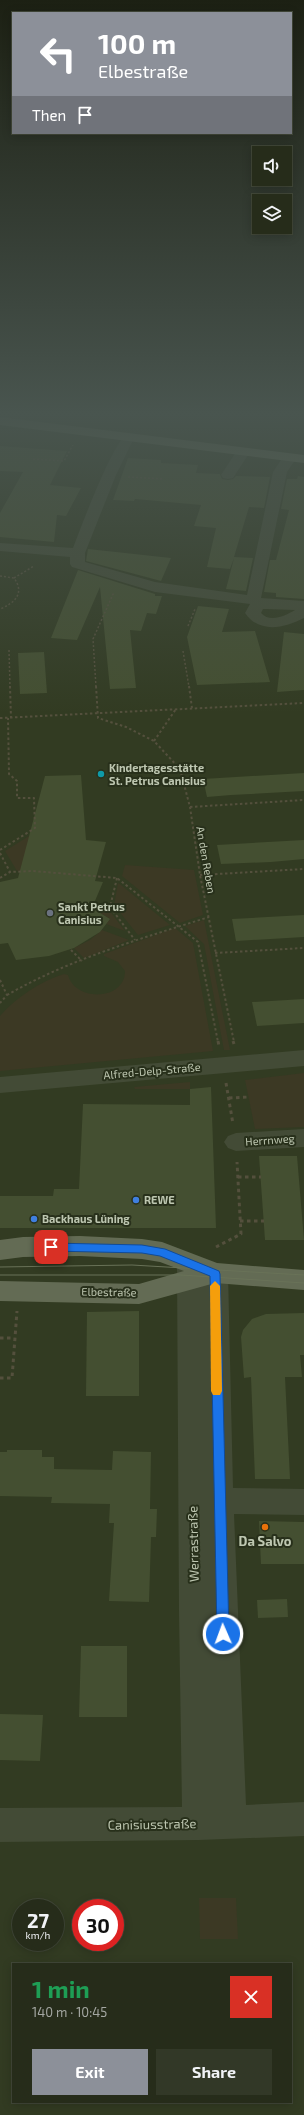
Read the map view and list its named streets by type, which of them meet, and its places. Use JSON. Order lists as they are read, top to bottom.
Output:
{
  "streets": {
    "main road": ["Elbestraße"],
    "street": [
      "Alfred-Delp-Straße",
      "Herrnweg",
      "Werrastraße",
      "Canisiusstraße"
    ],
    "path": ["An den Reben"]
  },
  "crossings": [
    ["Elbestraße", "Werrastraße"],
    ["Werrastraße", "Canisiusstraße"]
  ],
  "places": [
    "Kindertagesstätte St. Petrus Canisius",
    "Sankt Petrus Canisius",
    "REWE",
    "Backhaus Lüning",
    "Da Salvo"
  ],
  "page": {
    "turn": ["100 m", "Elbestraße"],
    "then": "Then",
    "speed": "27 km/h",
    "limit": "30",
    "heading": ["1 min", "140 m · 10:45"],
    "buttons": ["Exit", "Share"]
  }
}
